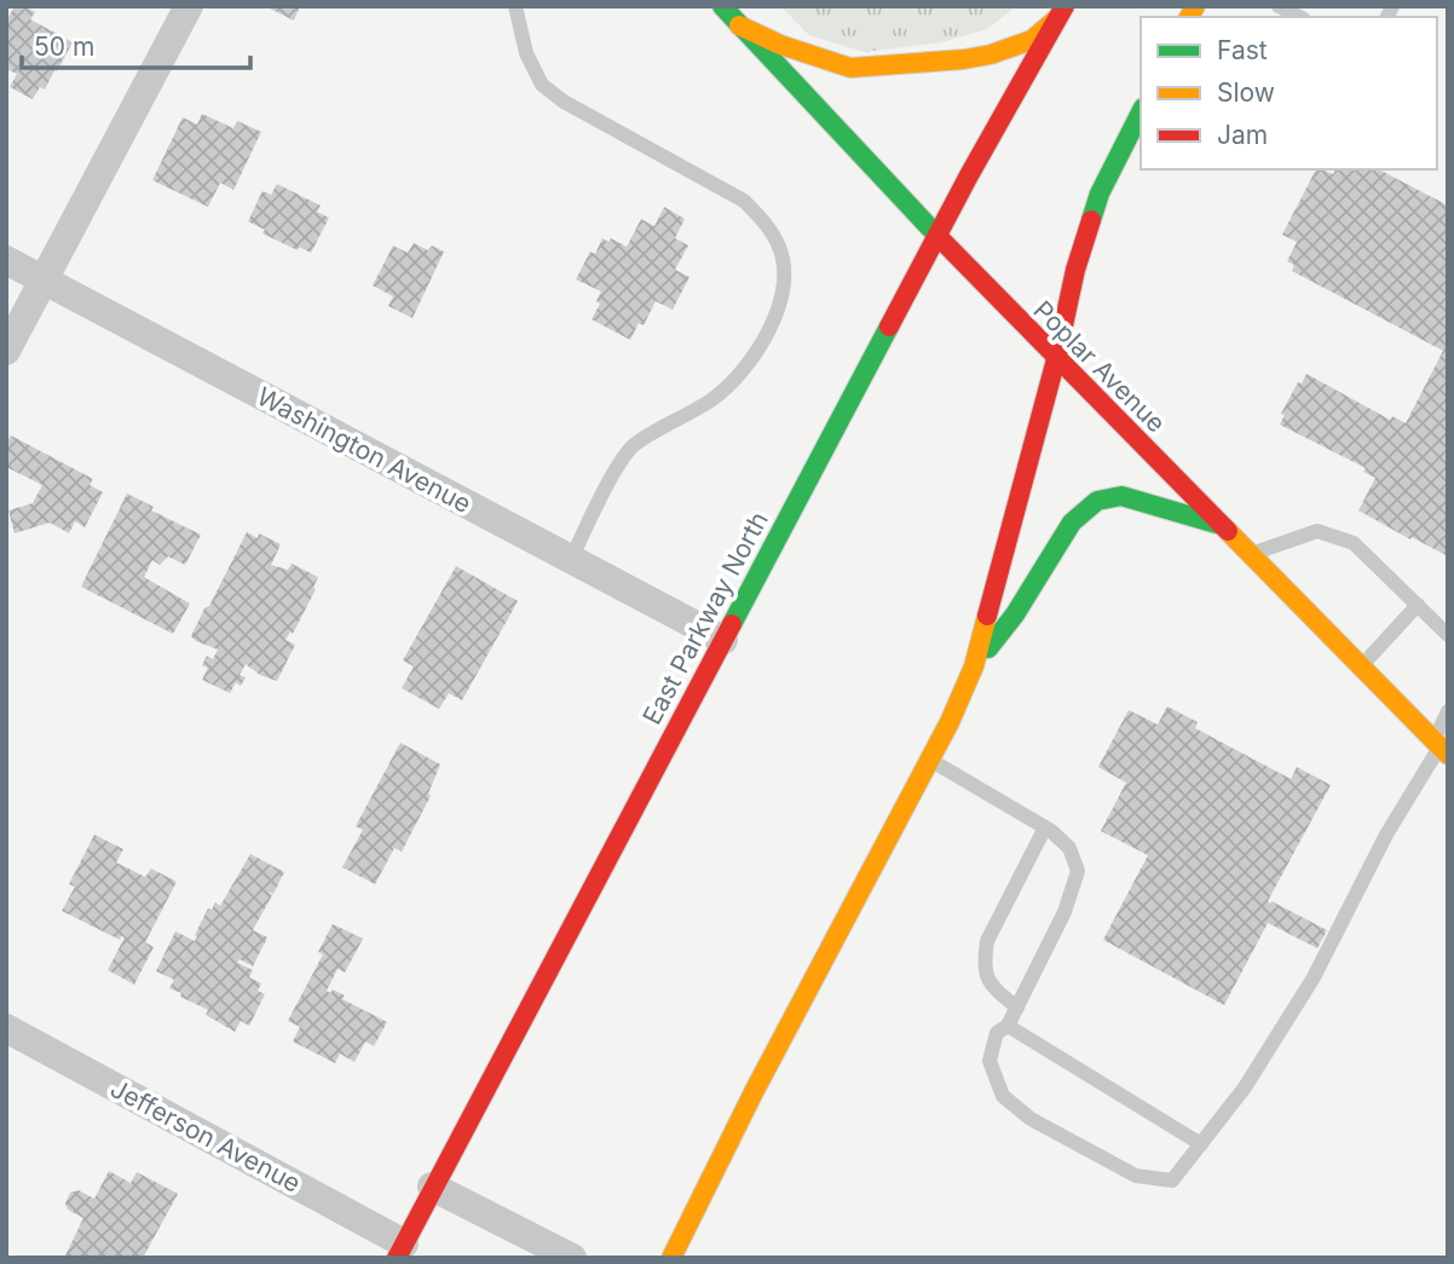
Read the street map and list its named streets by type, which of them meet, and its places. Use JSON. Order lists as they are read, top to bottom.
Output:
{
  "streets": {
    "main road": ["Poplar Avenue", "East Parkway North"],
    "street": ["Washington Avenue", "Jefferson Avenue"]
  },
  "crossings": [
    ["Poplar Avenue", "East Parkway North"],
    ["Washington Avenue", "East Parkway North"],
    ["East Parkway North", "Jefferson Avenue"]
  ],
  "legend": ["Fast", "Slow", "Jam"],
  "scale_bar": "50 m"
}
